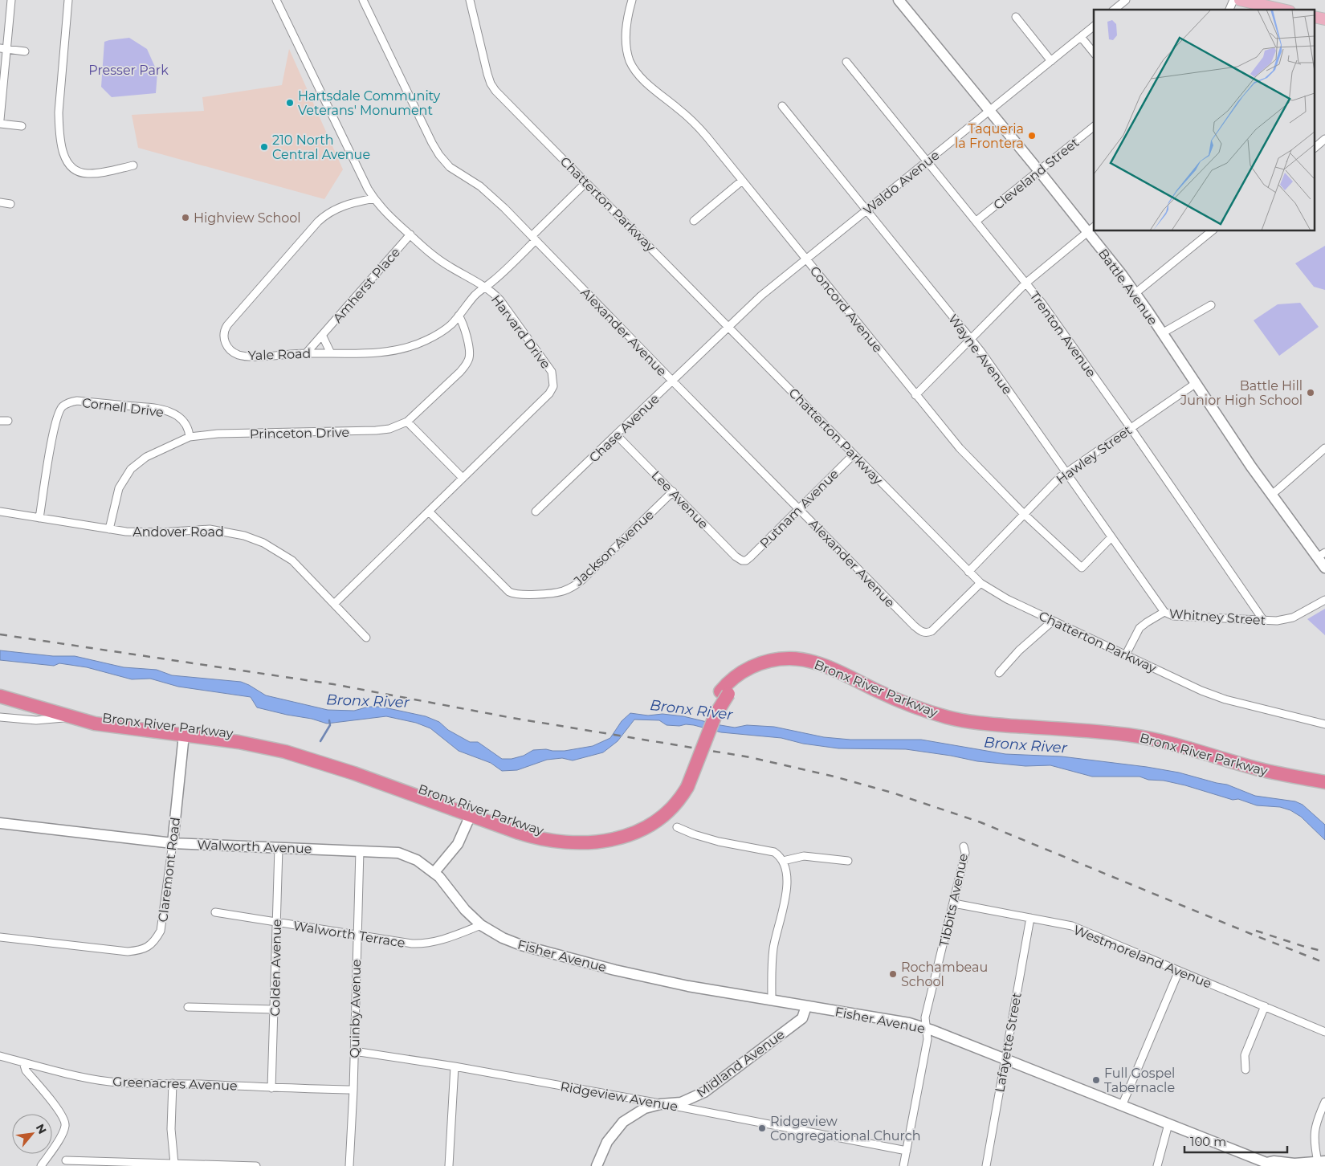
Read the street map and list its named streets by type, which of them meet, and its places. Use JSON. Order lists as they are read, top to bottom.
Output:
{
  "streets": {
    "highway": ["Bronx River Parkway"],
    "street": [
      "Cleveland Street",
      "Waldo Avenue",
      "Chatterton Parkway",
      "Amherst Place",
      "Battle Avenue",
      "Concord Avenue",
      "Harvard Drive",
      "Alexander Avenue",
      "Trenton Avenue",
      "Yale Road",
      "Wayne Avenue",
      "Cornell Drive",
      "Chase Avenue",
      "Princeton Drive",
      "Hawley Street",
      "Lee Avenue",
      "Putnam Avenue",
      "Andover Road",
      "Jackson Avenue",
      "Whitney Street",
      "Walworth Avenue",
      "Claremont Road",
      "Tibbits Avenue",
      "Walworth Terrace",
      "Fisher Avenue",
      "Westmoreland Avenue",
      "Colden Avenue",
      "Quinby Avenue",
      "Lafayette Street",
      "Midland Avenue",
      "Greenacres Avenue",
      "Ridgeview Avenue"
    ]
  },
  "crossings": [
    ["Cleveland Street", "Battle Avenue"],
    ["Cleveland Street", "Trenton Avenue"],
    ["Waldo Avenue", "Chatterton Parkway"],
    ["Waldo Avenue", "Battle Avenue"],
    ["Waldo Avenue", "Concord Avenue"],
    ["Waldo Avenue", "Trenton Avenue"],
    ["Waldo Avenue", "Wayne Avenue"],
    ["Waldo Avenue", "Chase Avenue"],
    ["Chatterton Parkway", "Alexander Avenue"],
    ["Chatterton Parkway", "Yale Road"],
    ["Chatterton Parkway", "Chase Avenue"],
    ["Chatterton Parkway", "Hawley Street"],
    ["Chatterton Parkway", "Putnam Avenue"],
    ["Chatterton Parkway", "Whitney Street"],
    ["Amherst Place", "Harvard Drive"],
    ["Amherst Place", "Yale Road"],
    ["Battle Avenue", "Hawley Street"],
    ["Concord Avenue", "Wayne Avenue"],
    ["Concord Avenue", "Hawley Street"],
    ["Harvard Drive", "Yale Road"],
    ["Harvard Drive", "Andover Road"],
    ["Harvard Drive", "Jackson Avenue"],
    ["Alexander Avenue", "Yale Road"],
    ["Alexander Avenue", "Chase Avenue"],
    ["Alexander Avenue", "Putnam Avenue"],
    ["Trenton Avenue", "Hawley Street"],
    ["Trenton Avenue", "Whitney Street"],
    ["Yale Road", "Princeton Drive"],
    ["Wayne Avenue", "Hawley Street"],
    ["Wayne Avenue", "Whitney Street"],
    ["Cornell Drive", "Princeton Drive"],
    ["Cornell Drive", "Andover Road"],
    ["Chase Avenue", "Lee Avenue"],
    ["Princeton Drive", "Andover Road"],
    ["Lee Avenue", "Putnam Avenue"],
    ["Lee Avenue", "Jackson Avenue"],
    ["Bronx River Parkway", "Claremont Road"],
    ["Walworth Avenue", "Claremont Road"],
    ["Walworth Avenue", "Walworth Terrace"],
    ["Walworth Avenue", "Fisher Avenue"],
    ["Walworth Avenue", "Colden Avenue"],
    ["Walworth Avenue", "Quinby Avenue"],
    ["Tibbits Avenue", "Fisher Avenue"],
    ["Tibbits Avenue", "Westmoreland Avenue"],
    ["Tibbits Avenue", "Ridgeview Avenue"],
    ["Walworth Terrace", "Fisher Avenue"],
    ["Walworth Terrace", "Colden Avenue"],
    ["Walworth Terrace", "Quinby Avenue"],
    ["Fisher Avenue", "Lafayette Street"],
    ["Fisher Avenue", "Midland Avenue"],
    ["Westmoreland Avenue", "Lafayette Street"],
    ["Colden Avenue", "Greenacres Avenue"],
    ["Quinby Avenue", "Greenacres Avenue"],
    ["Quinby Avenue", "Ridgeview Avenue"],
    ["Midland Avenue", "Ridgeview Avenue"]
  ],
  "water": ["Bronx River"],
  "parks": ["Presser Park"],
  "places": [
    "Hartsdale Community Veterans' Monument",
    "Taqueria la Frontera",
    "210 North Central Avenue",
    "Highview School",
    "Battle Hill Junior High School",
    "Rochambeau School",
    "Full Gospel Tabernacle",
    "Ridgeview Congregational Church"
  ],
  "scale_bar": "100 m",
  "north": "top right"
}
